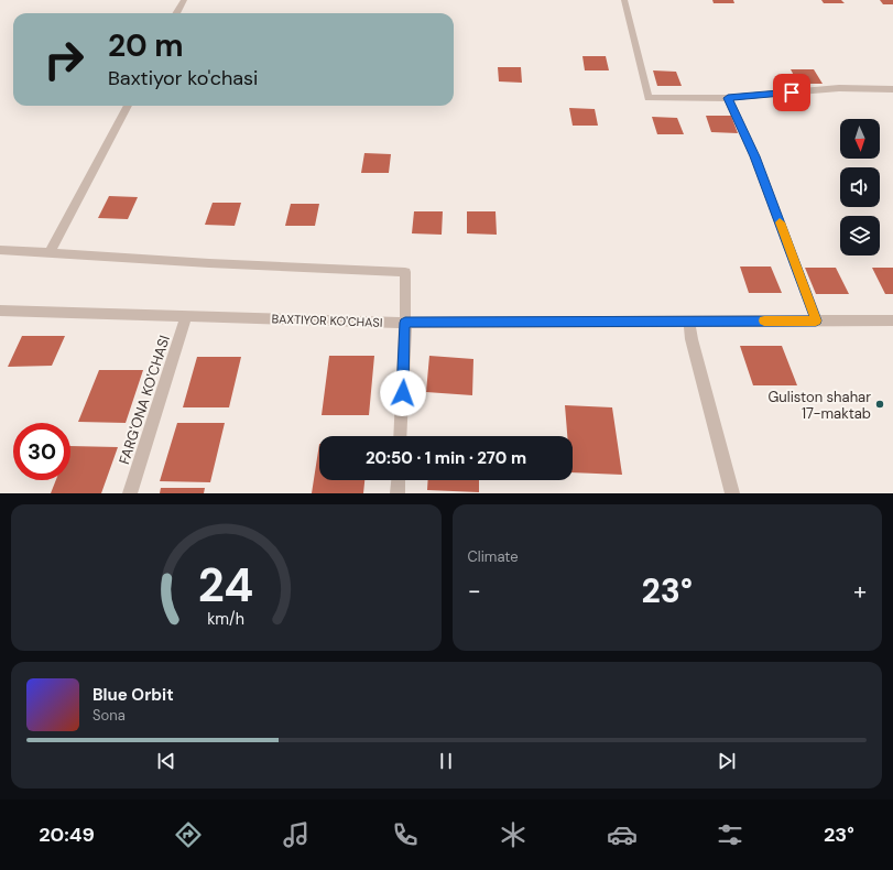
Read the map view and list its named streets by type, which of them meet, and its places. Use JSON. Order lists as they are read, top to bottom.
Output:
{
  "streets": {
    "street": ["BAXTIYOR KO'CHASI", "FARG'ONA KO'CHASI"]
  },
  "crossings": [
    ["BAXTIYOR KO'CHASI", "FARG'ONA KO'CHASI"]
  ],
  "places": ["Guliston shahar 17-maktab"],
  "north": "bottom",
  "page": {
    "turn": ["20 m", "Baxtiyor ko'chasi"],
    "limit": "30",
    "trip": "20:50 · 1 min · 270 m",
    "tile": "Climate",
    "heat": ["−", "23°", "+"],
    "song": ["Blue Orbit", "Sona"],
    "tabs": ["20:49", "23°"],
    "gauge": ["24", "km/h"]
  }
}
